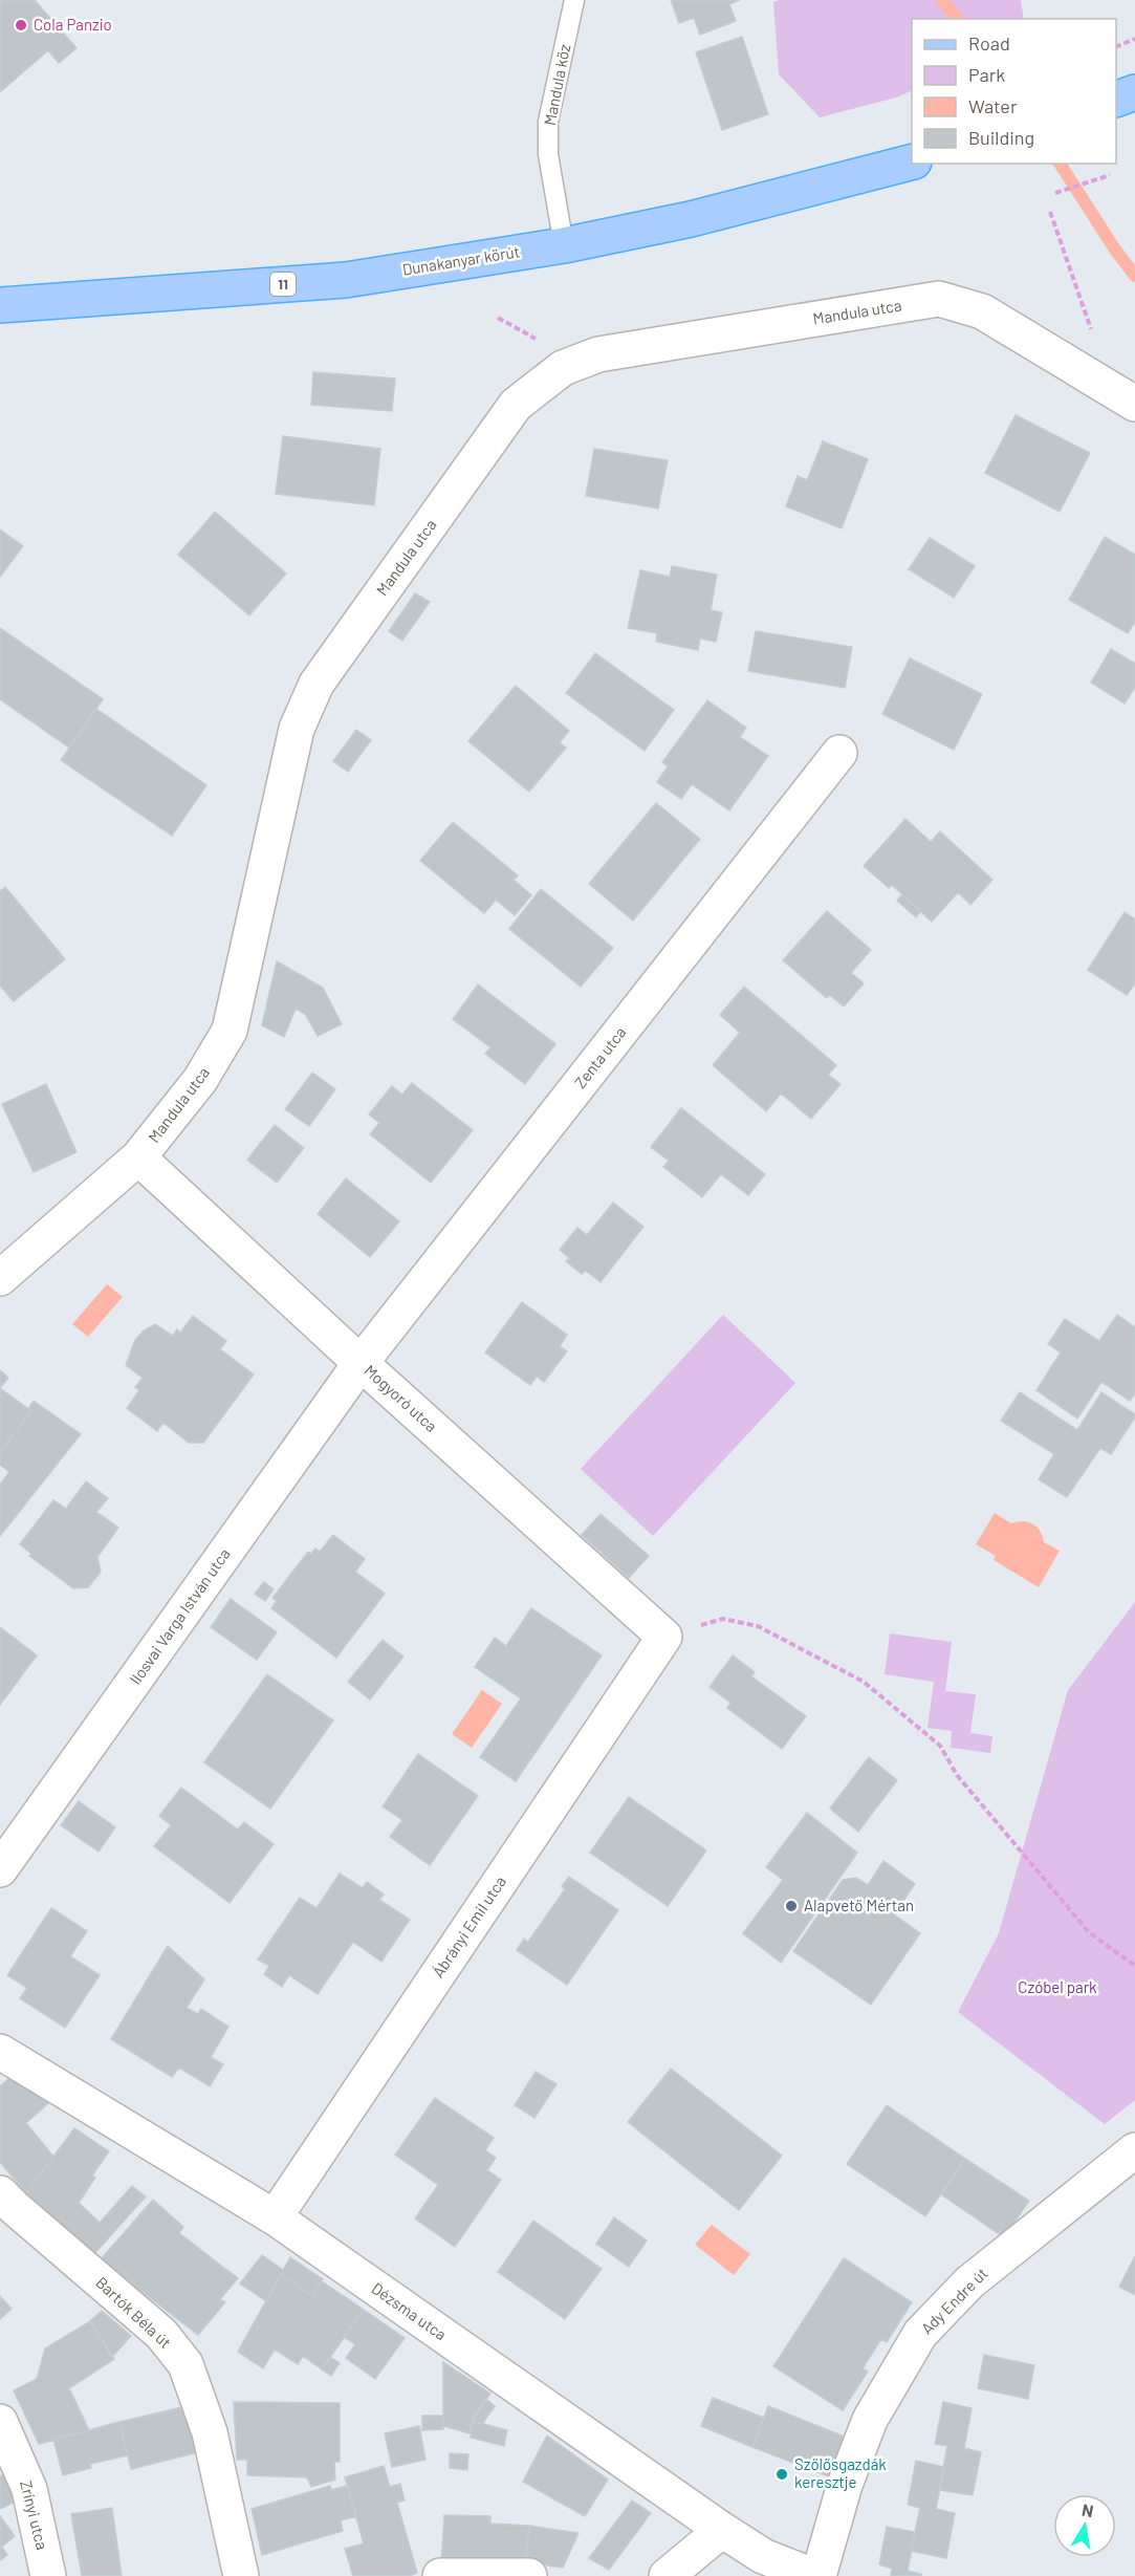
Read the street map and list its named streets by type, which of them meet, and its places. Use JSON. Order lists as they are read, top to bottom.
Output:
{
  "streets": {
    "main road": ["Dunakanyar körút", "11"],
    "street": [
      "Mandula utca",
      "Zenta utca",
      "Mogyoró utca",
      "Ilosvai Varga István utca",
      "Ábrányi Emil utca",
      "Ady Endre út",
      "Dézsma utca",
      "Bartók Béla út",
      "Zrínyi utca"
    ],
    "lane": ["Mandula köz"]
  },
  "crossings": [
    ["Mandula köz", "Dunakanyar körút"],
    ["Mandula utca", "Mogyoró utca"],
    ["Zenta utca", "Mogyoró utca"],
    ["Zenta utca", "Ilosvai Varga István utca"],
    ["Mogyoró utca", "Ilosvai Varga István utca"],
    ["Mogyoró utca", "Ábrányi Emil utca"],
    ["Ábrányi Emil utca", "Dézsma utca"]
  ],
  "parks": ["Czóbel park"],
  "places": ["Cola Panzio", "Alapvető Mértan", "Szőlősgazdák keresztje"],
  "legend": [
    "Road",
    "Park",
    "Water",
    "Building"
  ],
  "north": "top"
}
